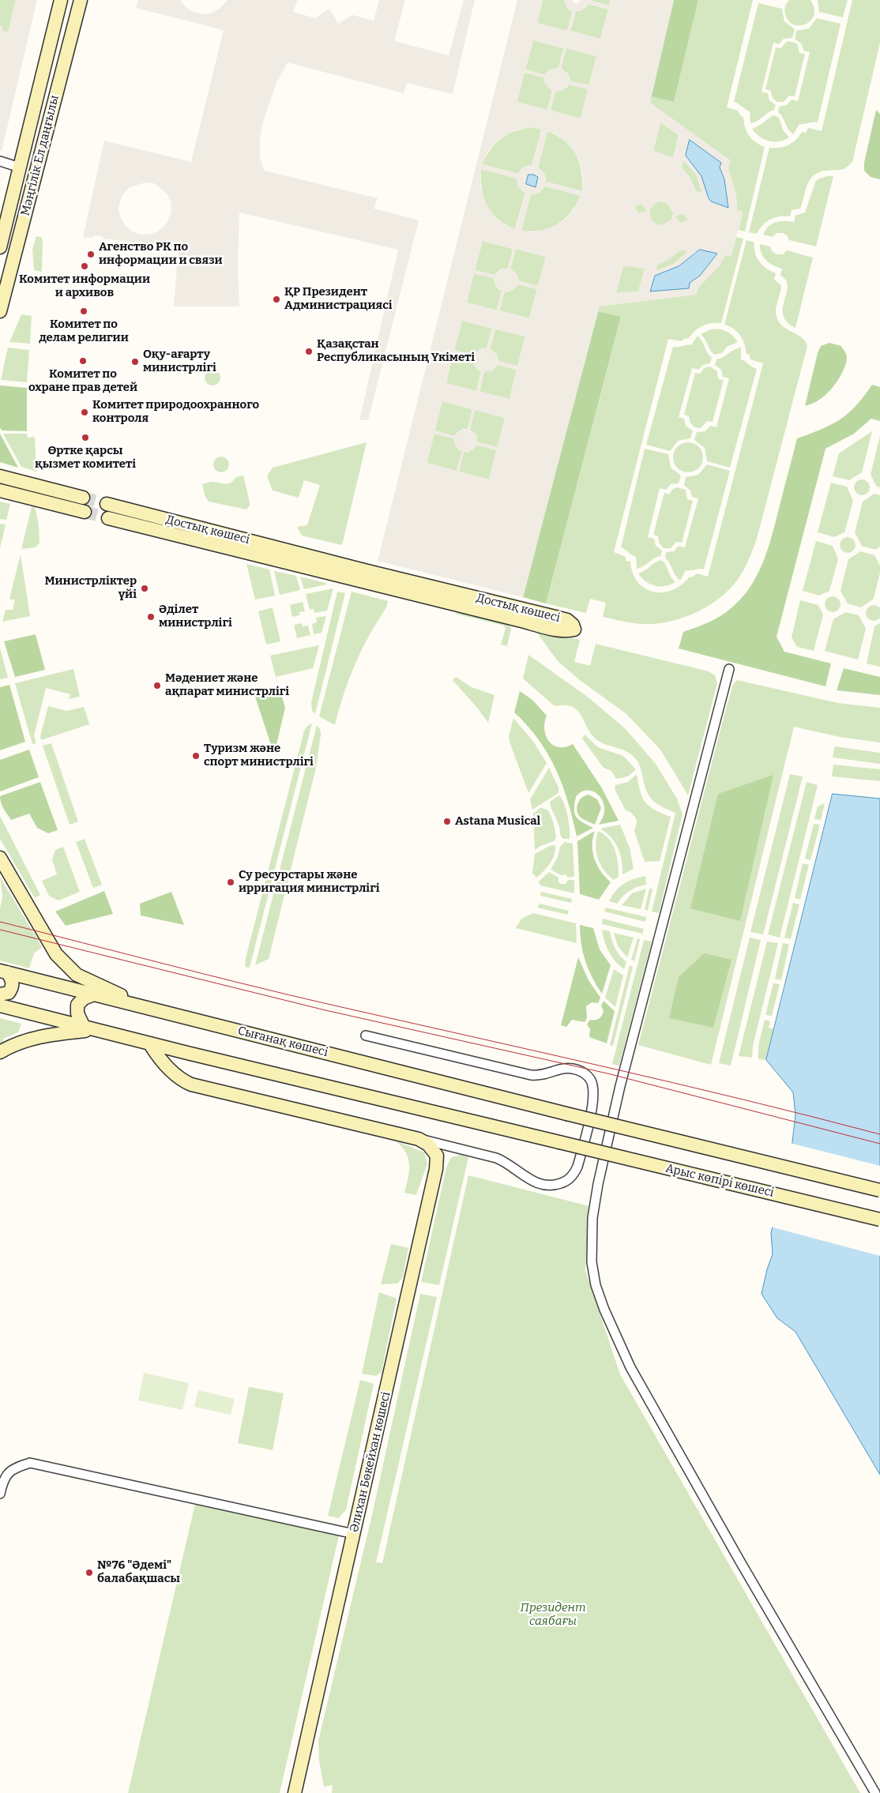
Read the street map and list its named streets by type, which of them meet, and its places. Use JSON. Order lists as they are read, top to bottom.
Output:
{
  "streets": {
    "main road": [
      "Мәңгілік Ел даңғылы",
      "Достық көшесі",
      "Сығанақ көшесі",
      "Арыс көпірі көшесі",
      "Әлихан Бөкейхан көшесі"
    ]
  },
  "parks": ["Президент саябағы"],
  "places": [
    "Агенство РК по информации и связи",
    "Комитет информации и архивов",
    "ҚР Президент Администрациясі",
    "Комитет по делам религии",
    "Қазақстан Республикасының Үкіметі",
    "Комитет по охране прав детей",
    "Оқу-ағарту министрлігі",
    "Комитет природоохранного контроля",
    "Өртке қарсы қызмет комитеті",
    "Министрліктер үйі",
    "Әділет министрлігі",
    "Мәдениет және ақпарат министрлігі",
    "Туризм және спорт министрлігі",
    "Astana Musical",
    "Су ресурстары және ирригация министрлігі",
    "№76 \"Әдемі\" балабақшасы"
  ]
}
